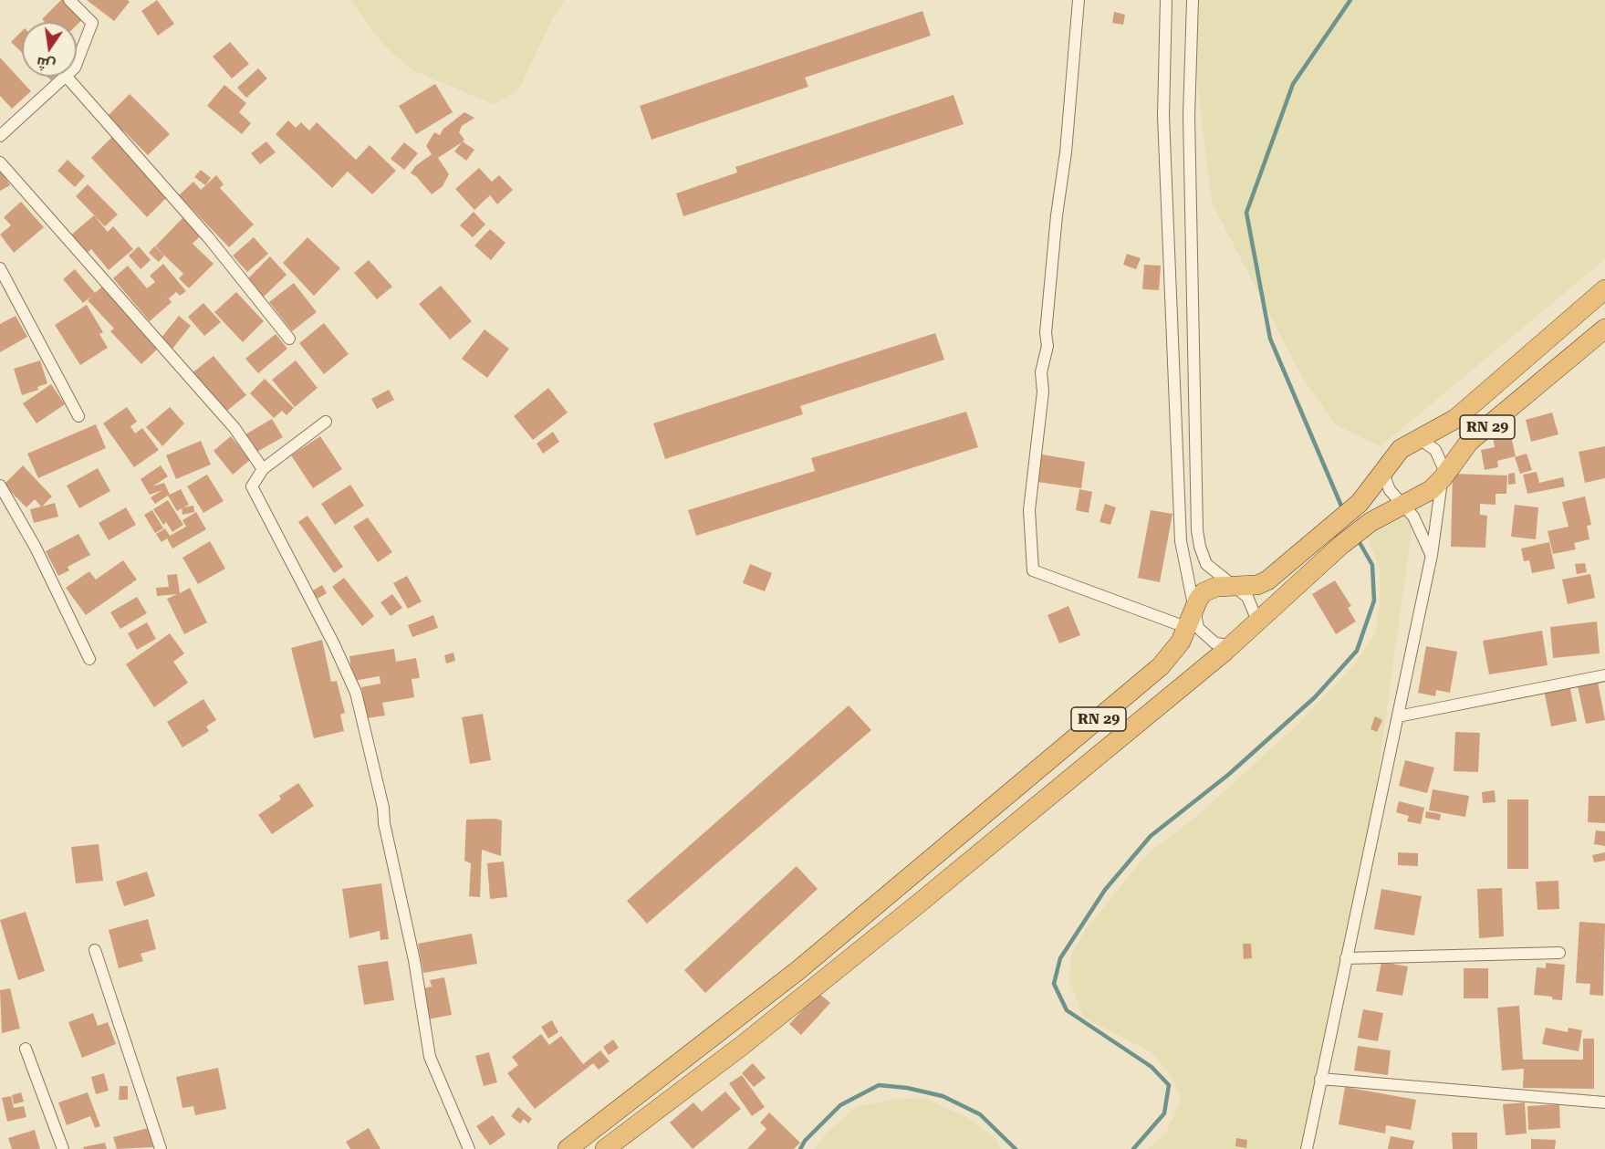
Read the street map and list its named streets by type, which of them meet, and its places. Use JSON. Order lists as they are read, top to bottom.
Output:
{
  "streets": {
    "highway": ["RN 29"]
  },
  "north": "bottom"
}
